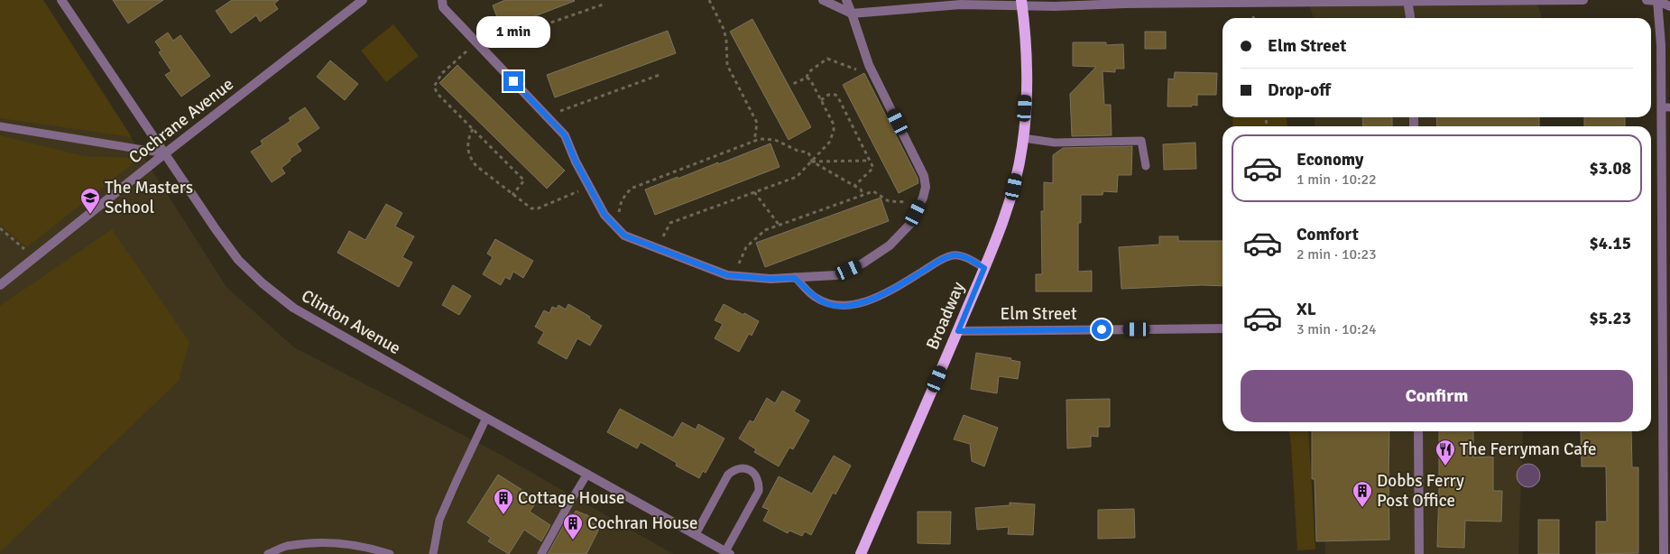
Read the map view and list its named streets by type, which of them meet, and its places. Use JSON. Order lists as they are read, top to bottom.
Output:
{
  "streets": {
    "main road": ["Broadway"],
    "street": ["Cochrane Avenue", "Elm Street", "Clinton Avenue"]
  },
  "crossings": [
    ["Cochrane Avenue", "Clinton Avenue"],
    ["Elm Street", "Broadway"]
  ],
  "places": {
    "school or university": ["The Masters School"],
    "restaurant": ["The Ferryman Cafe"],
    "building": ["Dobbs Ferry Post Office", "Cottage House", "Cochran House"]
  },
  "page": {
    "bubble": "1 min",
    "banner": ["Elm Street", "Drop-off"],
    "list": [
      {
        "name": "Economy",
        "note": "1 min · 10:22",
        "value": "$3.08"
      },
      {
        "name": "Comfort",
        "note": "2 min · 10:23",
        "value": "$4.15"
      },
      {
        "name": "XL",
        "note": "3 min · 10:24",
        "value": "$5.23"
      }
    ],
    "buttons": "Confirm"
  }
}
